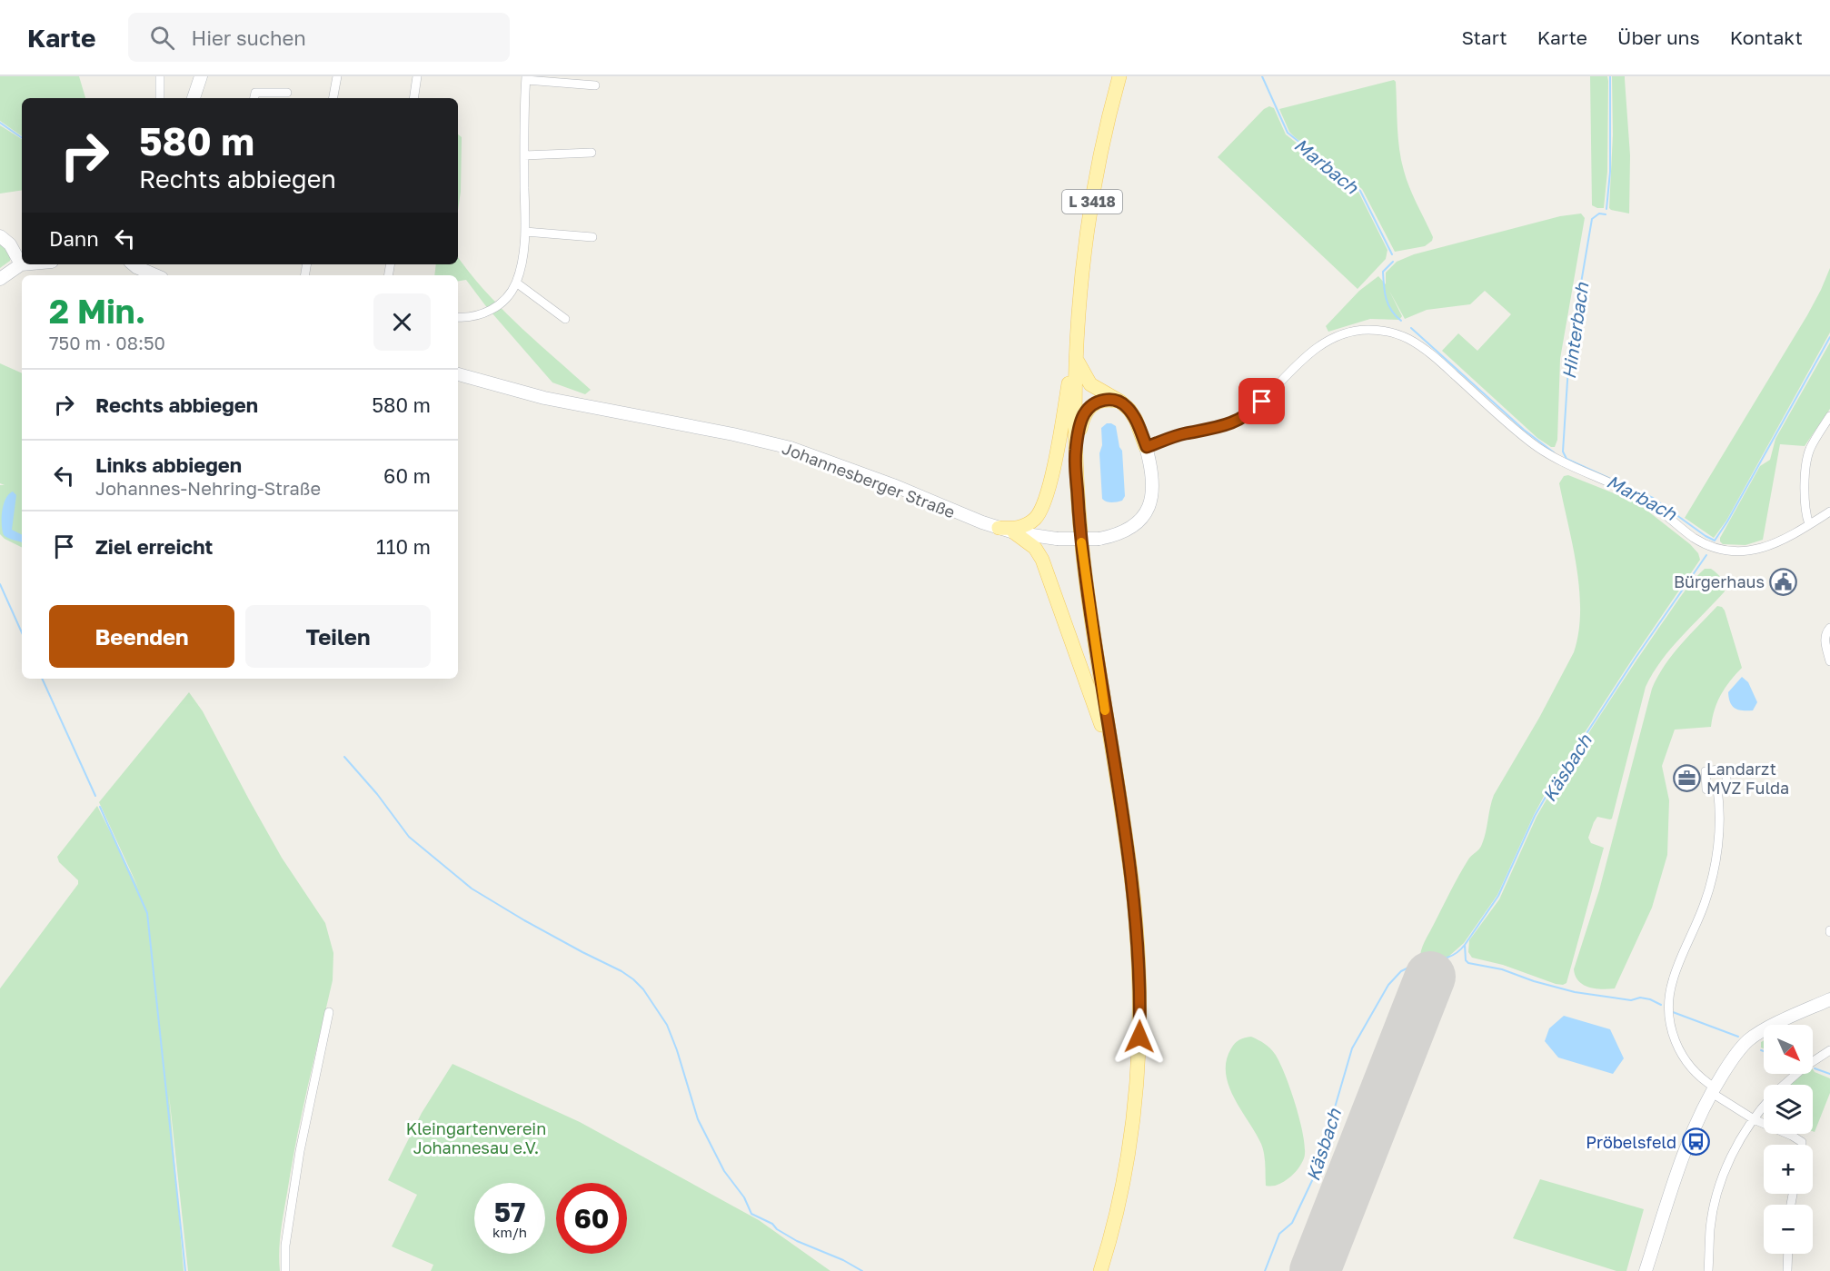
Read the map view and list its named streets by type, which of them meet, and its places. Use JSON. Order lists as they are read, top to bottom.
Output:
{
  "streets": {
    "main road": ["L 3418"],
    "street": ["Johannesberger Straße"]
  },
  "water": ["Marbach", "Hinterbach", "Käsbach"],
  "parks": ["Kleingartenverein Johannesau e.V."],
  "places": {
    "public building": ["Bürgerhaus"],
    "office": ["Landarzt MVZ Fulda"],
    "bus stop": ["Pröbelsfeld"]
  },
  "north": "bottom right",
  "page": {
    "header": "Karte",
    "search": "Hier suchen",
    "nav": [
      "Start",
      "Karte",
      "Über uns",
      "Kontakt"
    ],
    "turn": ["580 m", "Rechts abbiegen"],
    "then": "Dann",
    "heading": ["2 Min.", "750 m · 08:50"],
    "list": [
      {
        "name": "Rechts abbiegen",
        "value": "580 m"
      },
      {
        "name": "Links abbiegen",
        "note": "Johannes-Nehring-Straße",
        "value": "60 m"
      },
      {
        "name": "Ziel erreicht",
        "value": "110 m"
      }
    ],
    "buttons": ["Beenden", "Teilen"],
    "map_buttons": ["+", "−"],
    "speed": "57 km/h",
    "limit": "60"
  }
}
